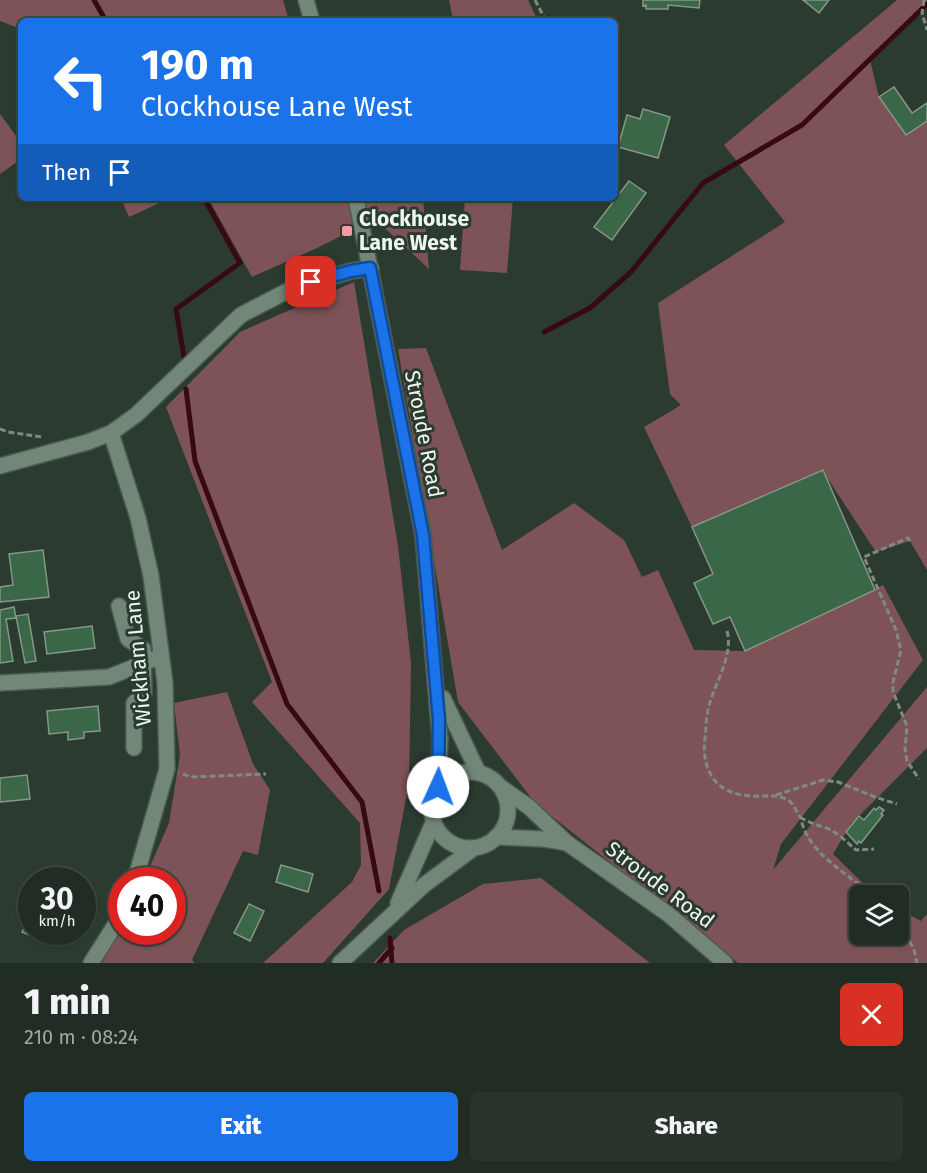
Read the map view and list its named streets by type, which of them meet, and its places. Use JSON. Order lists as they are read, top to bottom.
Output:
{
  "streets": {
    "street": ["Stroude Road", "Wickham Lane"]
  },
  "places": {
    "transit": ["Clockhouse Lane West"]
  },
  "page": {
    "turn": ["190 m", "Clockhouse Lane West"],
    "then": "Then",
    "speed": "30 km/h",
    "limit": "40",
    "heading": ["1 min", "210 m · 08:24"],
    "buttons": ["Exit", "Share"]
  }
}
